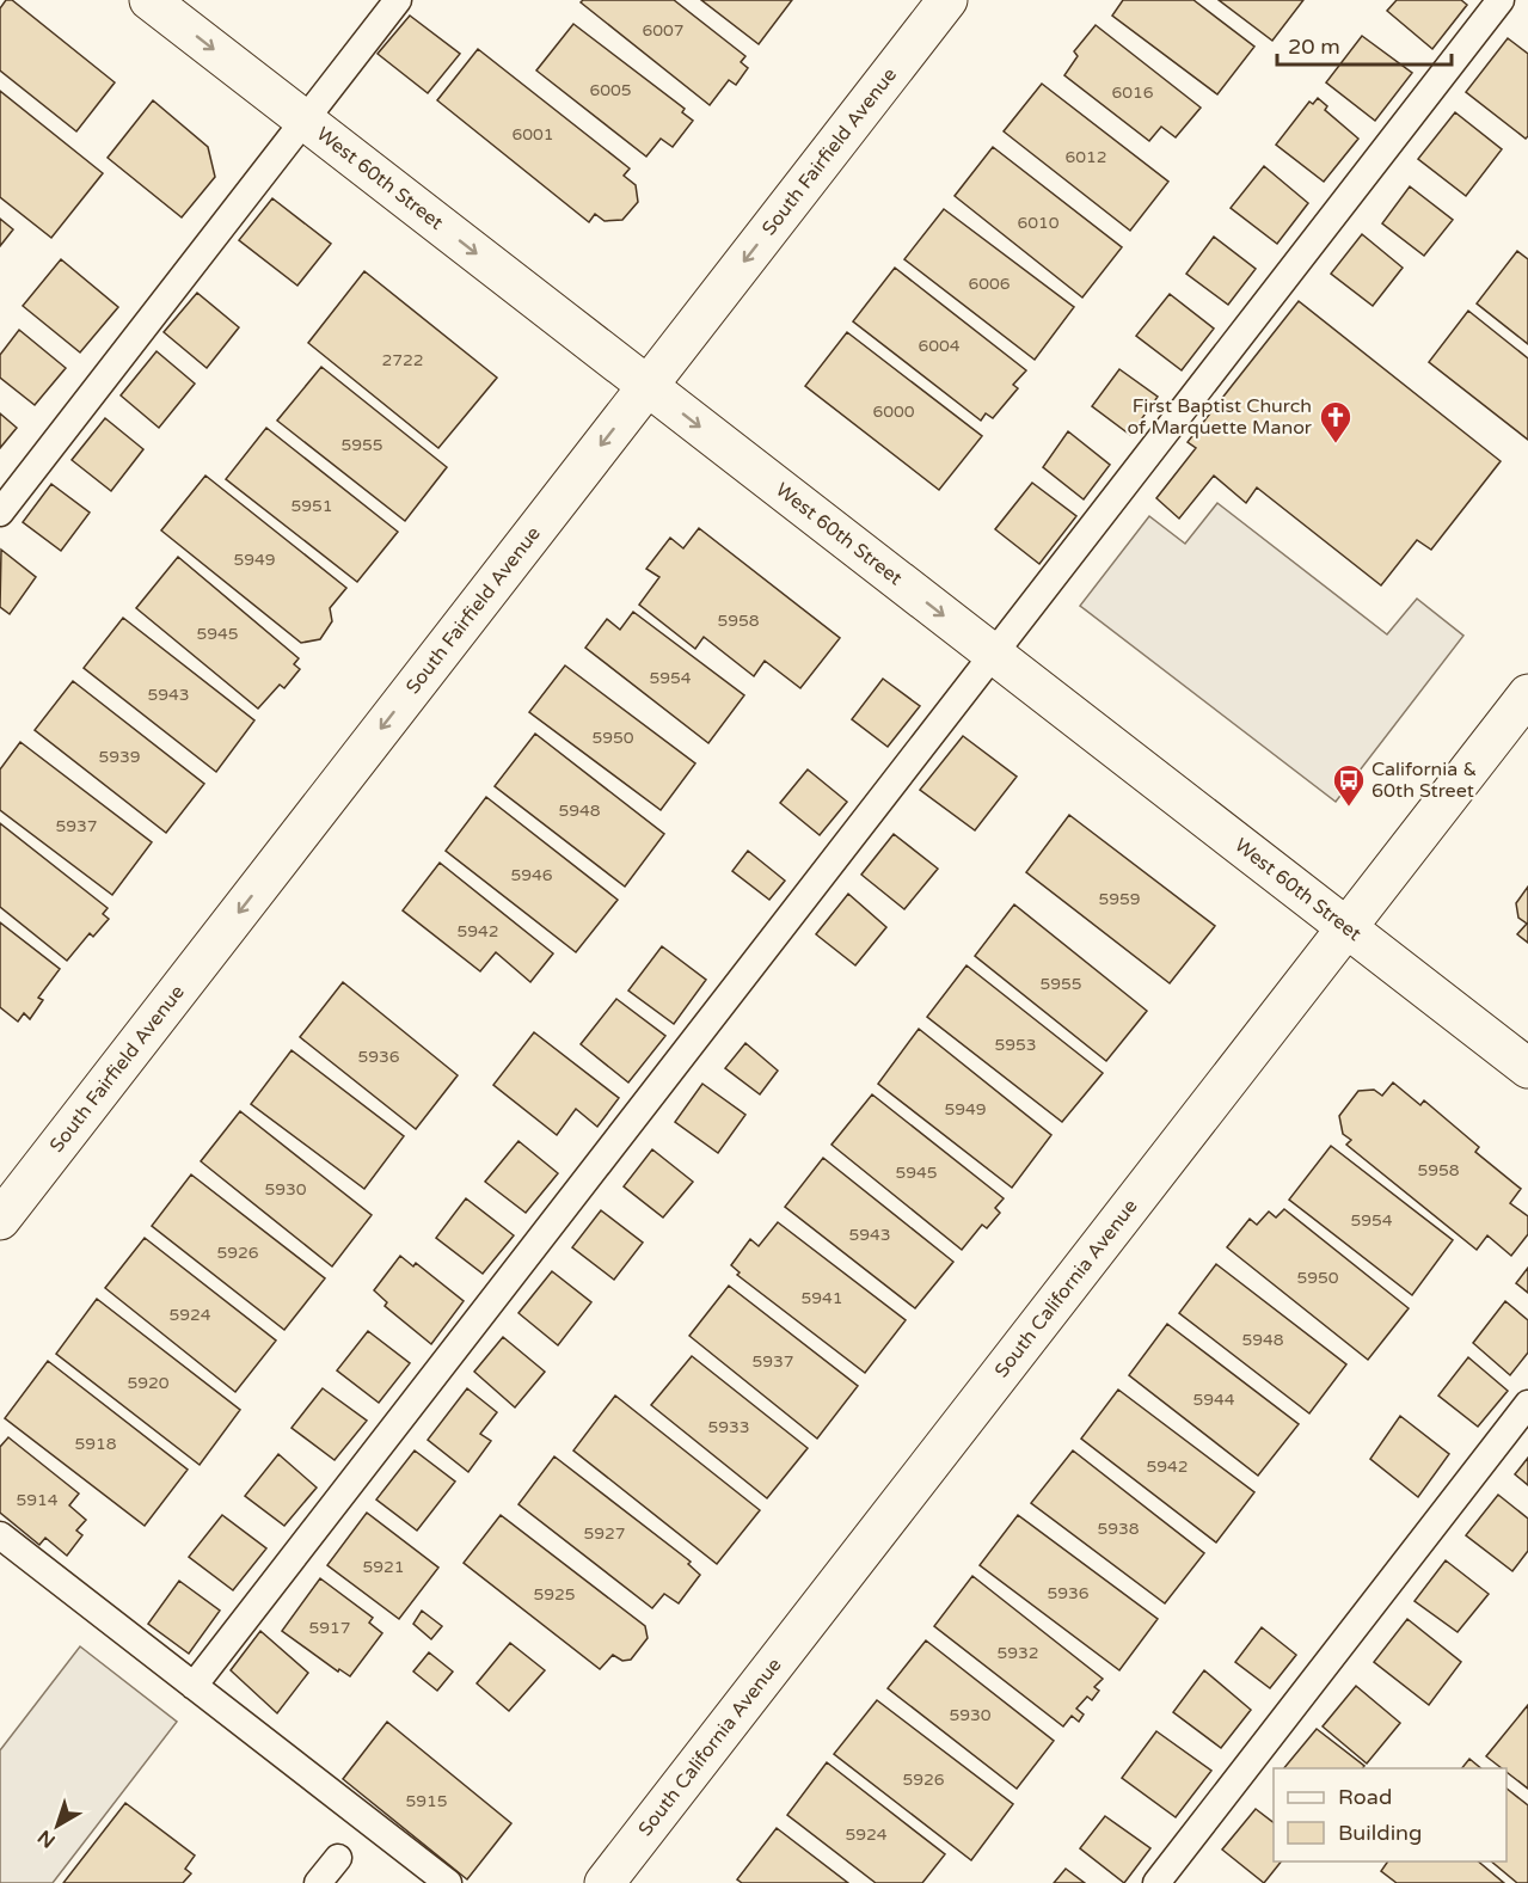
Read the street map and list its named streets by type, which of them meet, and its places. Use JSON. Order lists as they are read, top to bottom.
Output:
{
  "streets": {
    "street": ["South Fairfield Avenue", "West 60th Street", "South California Avenue"]
  },
  "crossings": [
    ["South Fairfield Avenue", "West 60th Street"],
    ["West 60th Street", "South California Avenue"]
  ],
  "one_way": ["South Fairfield Avenue", "West 60th Street"],
  "places": {
    "church": ["First Baptist Church of Marquette Manor"],
    "bus stop": ["California & 60th Street"]
  },
  "house_numbers": [
    "6007",
    "6005",
    "6016",
    "6001",
    "6012",
    "6010",
    "6006",
    "6004",
    "2722",
    "6000",
    "5955",
    "5951",
    "5949",
    "5958",
    "5945",
    "5954",
    "5943",
    "5950",
    "5939",
    "5948",
    "5937",
    "5946",
    "5959",
    "5942",
    "5955",
    "5953",
    "5936",
    "5949",
    "5958",
    "5945",
    "5930",
    "5954",
    "5943",
    "5926",
    "5950",
    "5941",
    "5924",
    "5948",
    "5937",
    "5920",
    "5944",
    "5933",
    "5918",
    "5942",
    "5914",
    "5938",
    "5927",
    "5921",
    "5936",
    "5925",
    "5917",
    "5932",
    "5930",
    "5926",
    "5915",
    "5924"
  ],
  "legend": ["Road", "Building"],
  "scale_bar": "20 m",
  "north": "bottom left"
}
